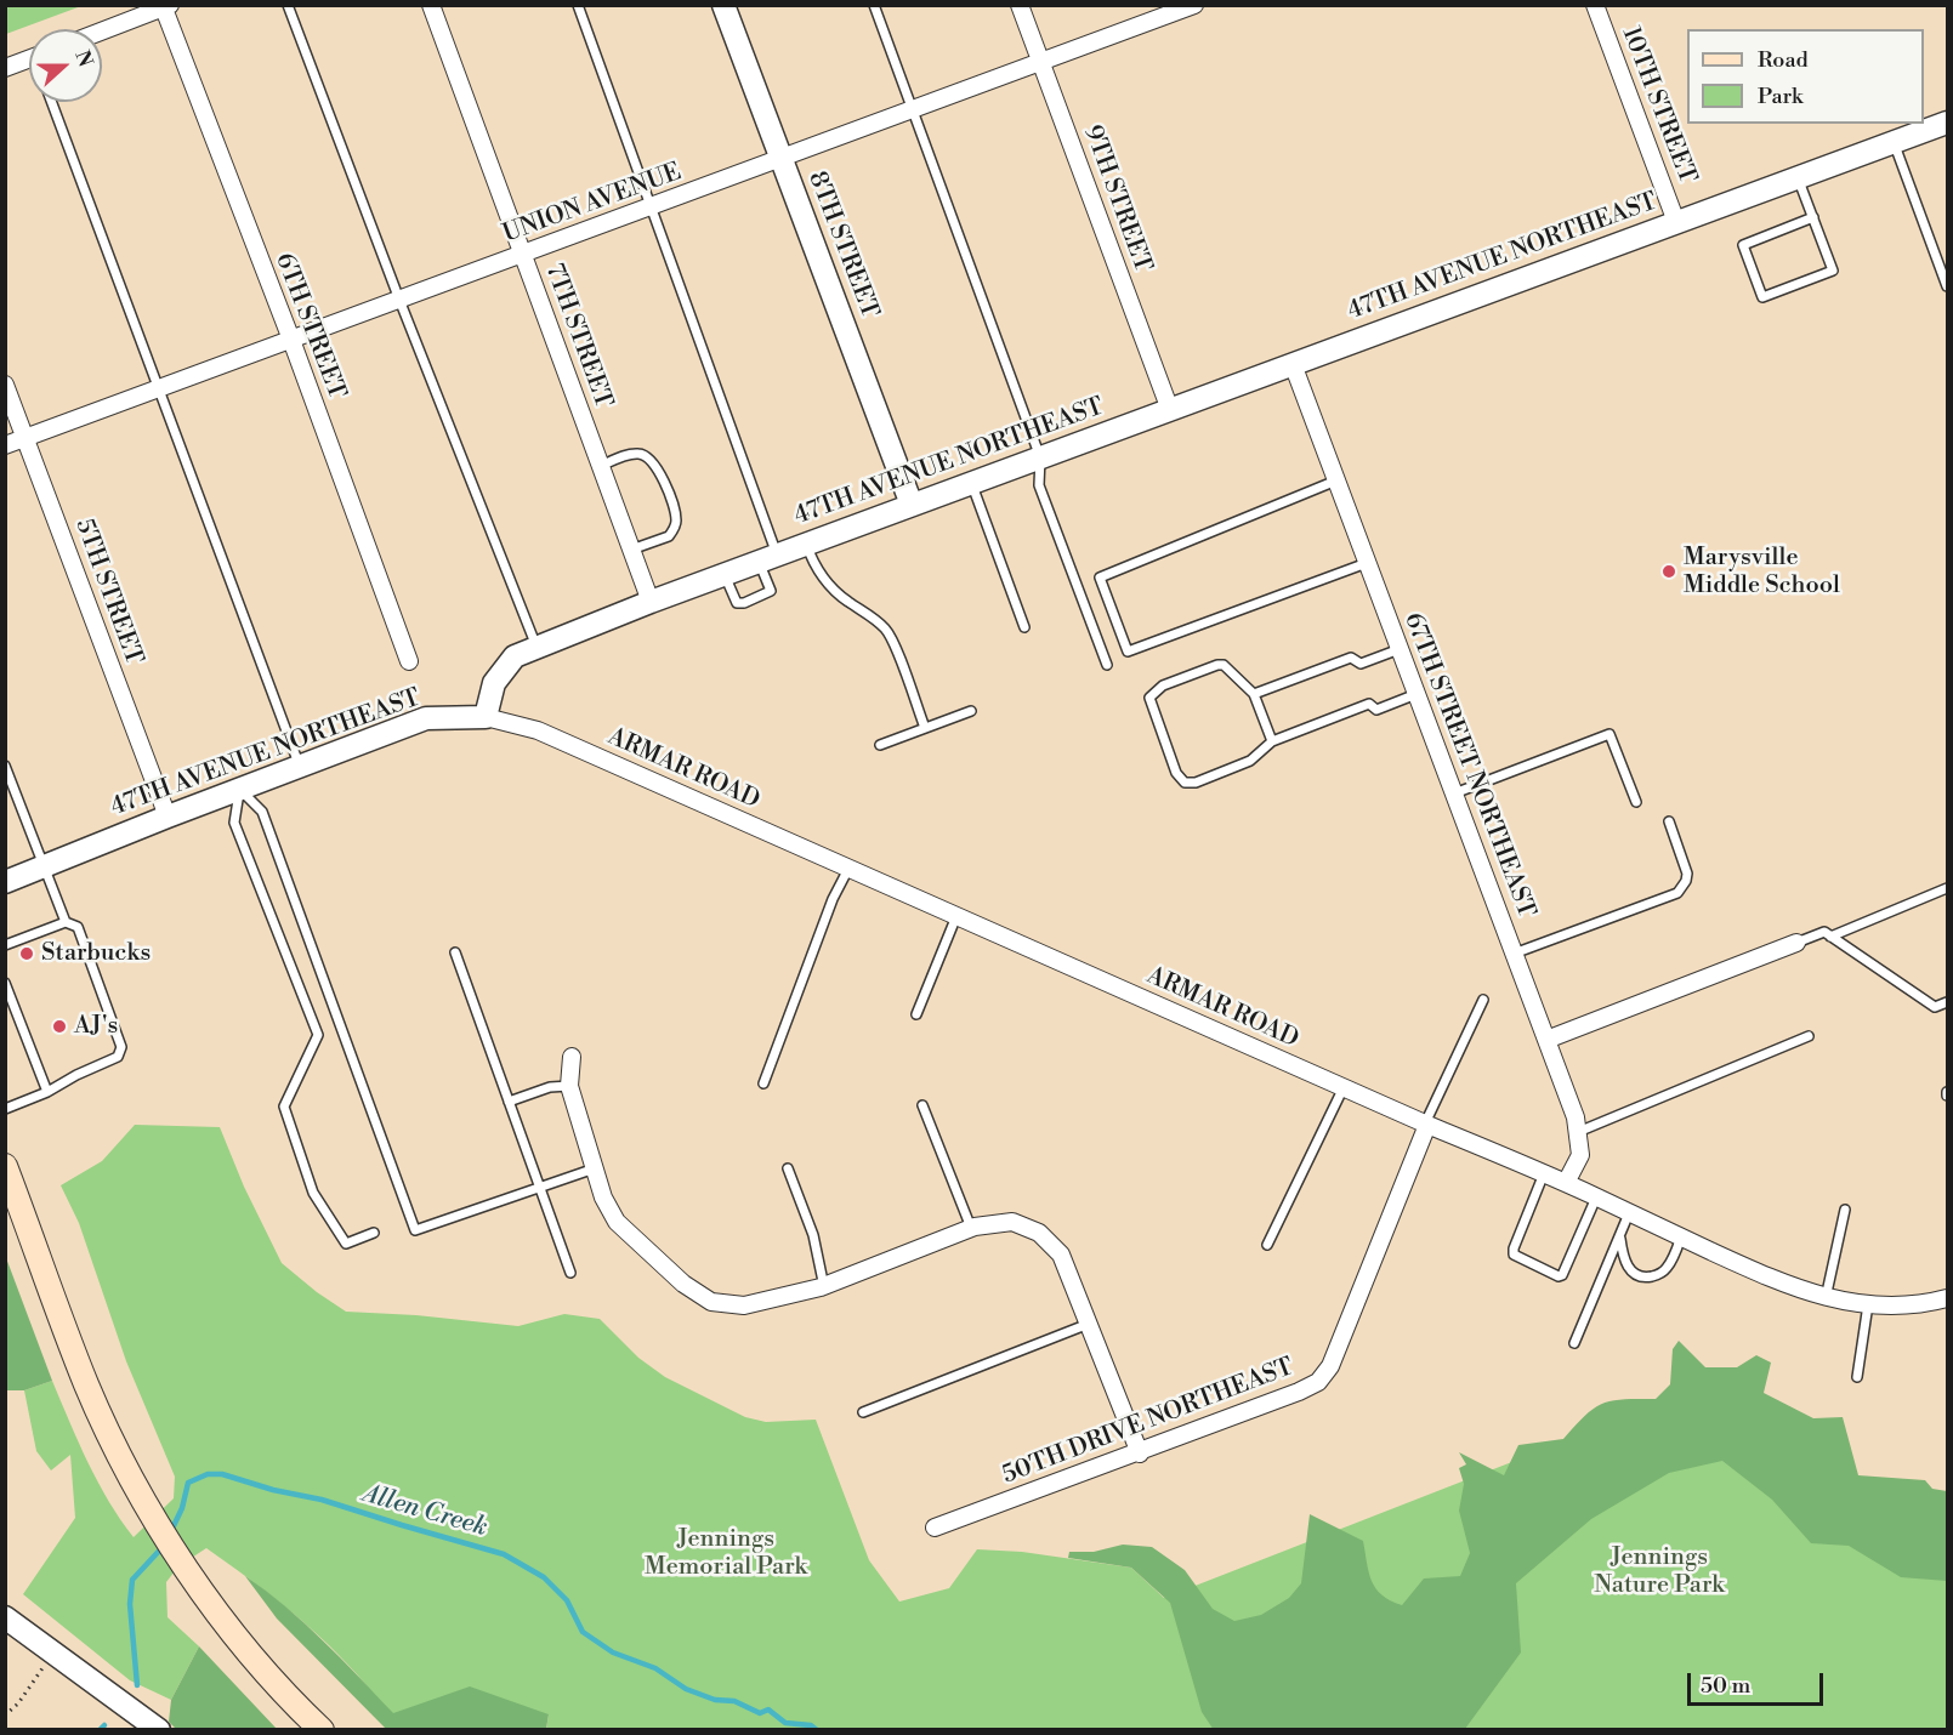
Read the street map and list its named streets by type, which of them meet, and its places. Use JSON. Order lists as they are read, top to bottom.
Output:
{
  "streets": {
    "street": [
      "10TH STREET",
      "9TH STREET",
      "UNION AVENUE",
      "8TH STREET",
      "47TH AVENUE NORTHEAST",
      "6TH STREET",
      "7TH STREET",
      "5TH STREET",
      "67TH STREET NORTHEAST",
      "ARMAR ROAD",
      "50TH DRIVE NORTHEAST"
    ]
  },
  "crossings": [
    ["10TH STREET", "47TH AVENUE NORTHEAST"],
    ["9TH STREET", "UNION AVENUE"],
    ["9TH STREET", "47TH AVENUE NORTHEAST"],
    ["UNION AVENUE", "8TH STREET"],
    ["UNION AVENUE", "6TH STREET"],
    ["UNION AVENUE", "7TH STREET"],
    ["UNION AVENUE", "5TH STREET"],
    ["8TH STREET", "47TH AVENUE NORTHEAST"],
    ["47TH AVENUE NORTHEAST", "7TH STREET"],
    ["47TH AVENUE NORTHEAST", "5TH STREET"],
    ["47TH AVENUE NORTHEAST", "67TH STREET NORTHEAST"],
    ["47TH AVENUE NORTHEAST", "ARMAR ROAD"],
    ["67TH STREET NORTHEAST", "ARMAR ROAD"],
    ["ARMAR ROAD", "50TH DRIVE NORTHEAST"]
  ],
  "water": ["Allen Creek"],
  "parks": ["Jennings Memorial Park", "Jennings Nature Park"],
  "places": ["Marysville Middle School", "Starbucks", "AJ's"],
  "legend": ["Road", "Park"],
  "scale_bar": "50 m",
  "north": "right"
}
